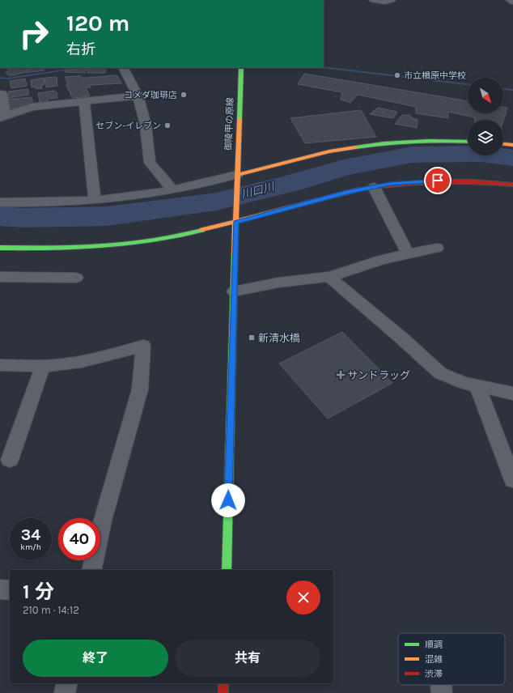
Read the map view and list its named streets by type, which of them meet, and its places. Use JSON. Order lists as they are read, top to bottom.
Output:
{
  "streets": {
    "street": ["御陵甲の原線"]
  },
  "water": ["川口川"],
  "places": {
    "other": ["市立楢原中学校", "コメダ珈琲店", "セブン-イレブン"],
    "transit": ["新清水橋"],
    "health": ["サンドラッグ"]
  },
  "legend": ["順調", "混雑", "渋滞"],
  "north": "bottom right",
  "page": {
    "turn": ["120 m", "右折"],
    "speed": "34 km/h",
    "limit": "40",
    "heading": ["1 分", "210 m · 14:12"],
    "buttons": ["終了", "共有"]
  }
}
